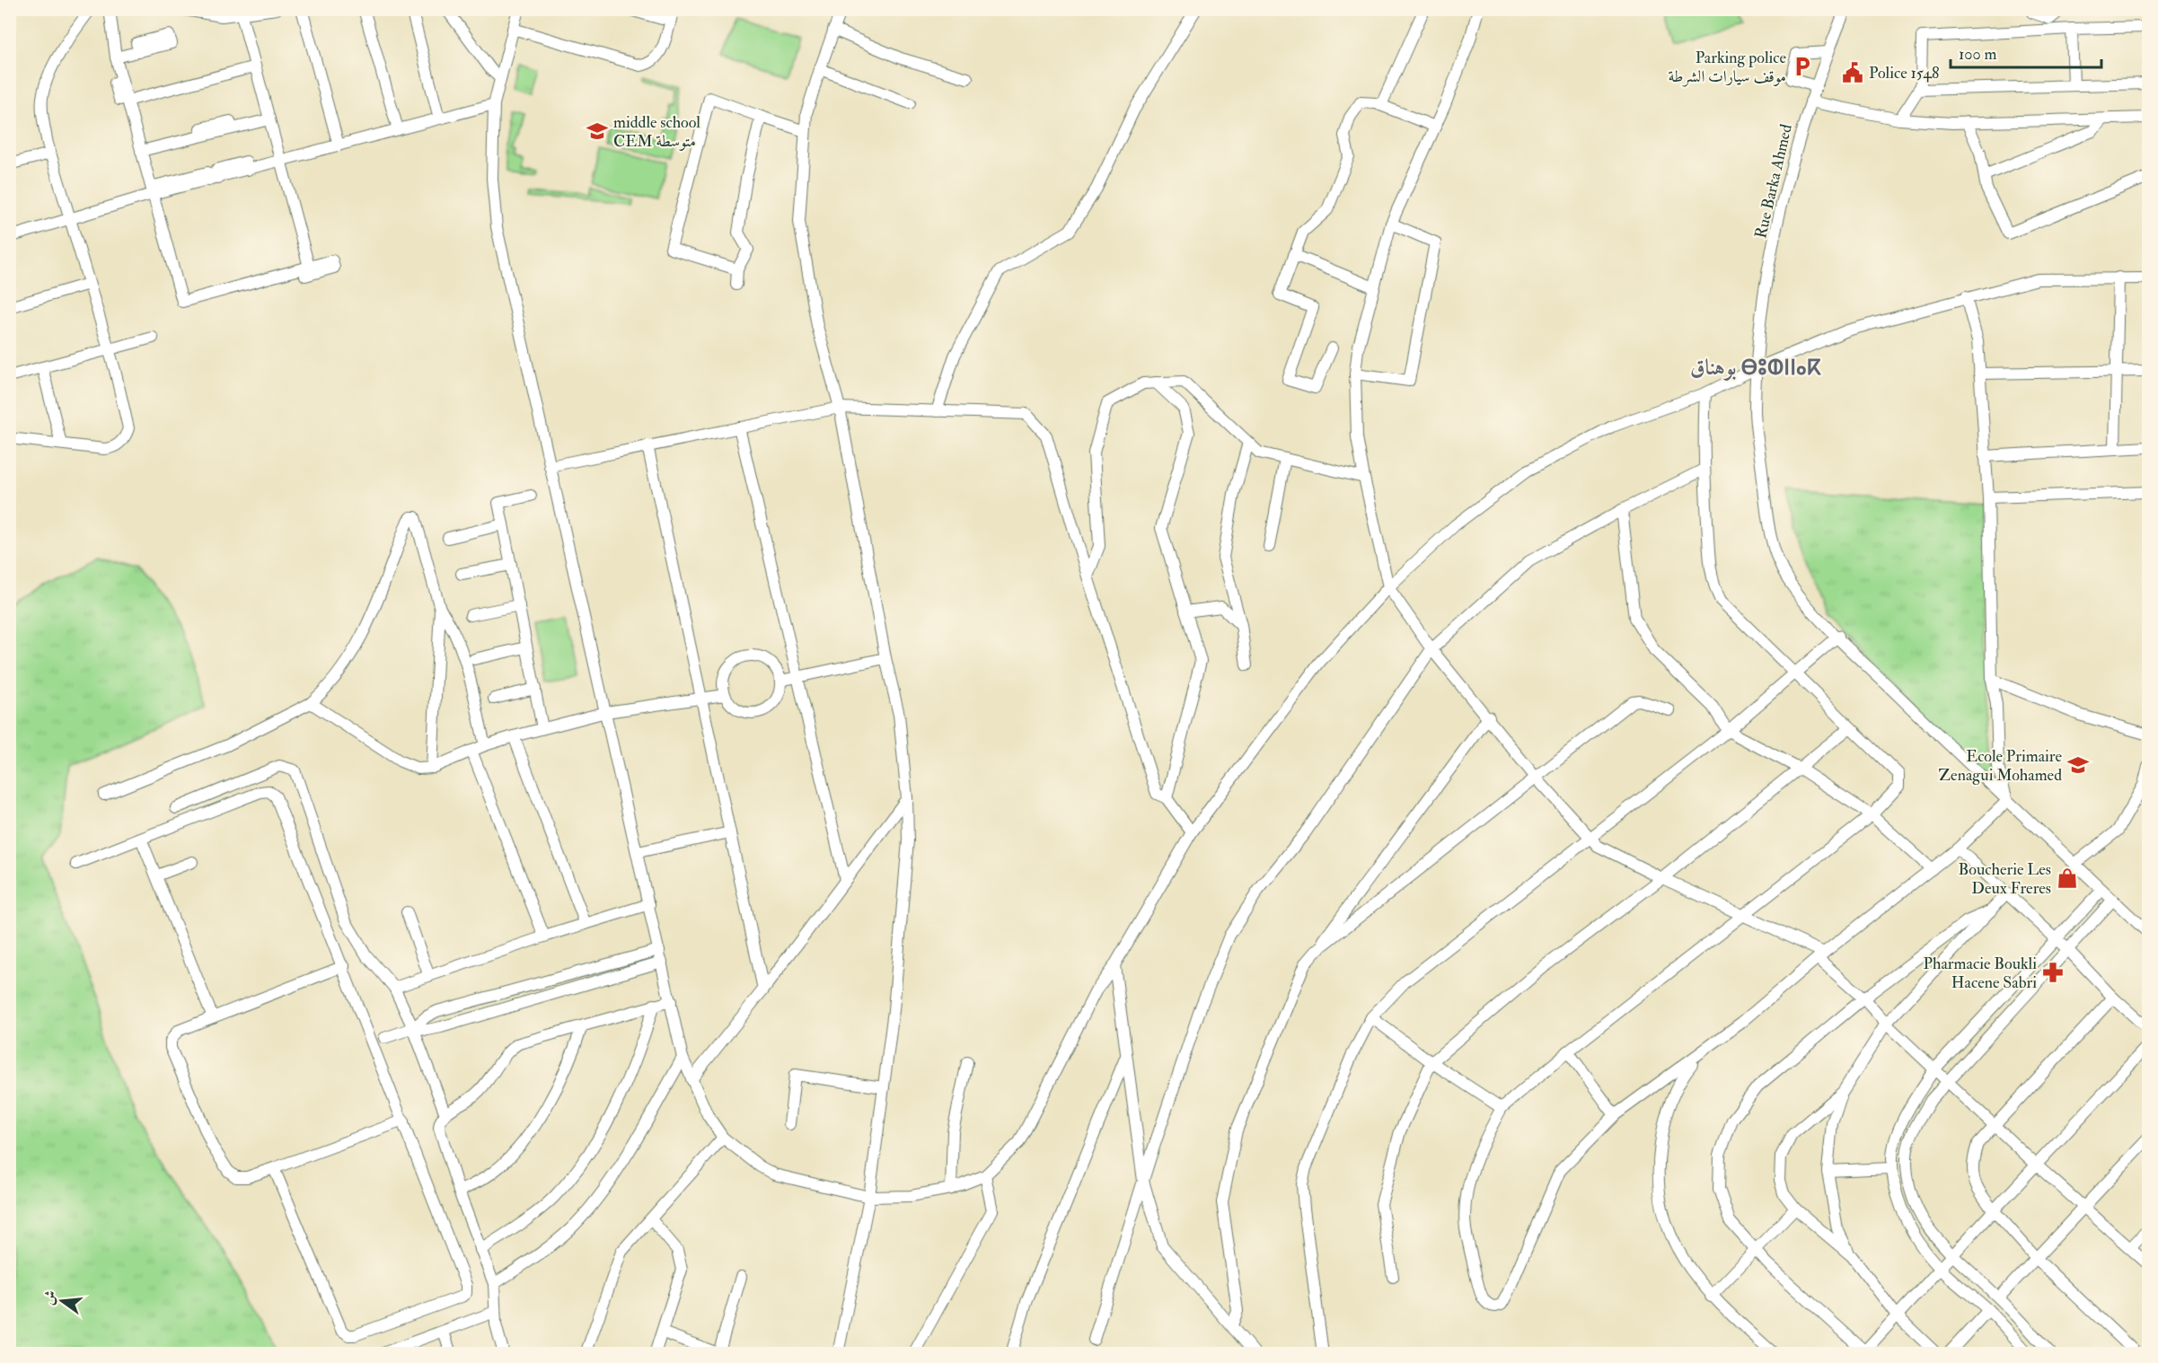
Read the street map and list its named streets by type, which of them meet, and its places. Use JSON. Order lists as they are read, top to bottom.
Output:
{
  "streets": {
    "street": ["Rue Barka Ahmed"]
  },
  "districts": ["بوهناق ⴱⵓⵀⵏⵏⴰⴽ"],
  "places": {
    "parking": ["Parking police موقف سيارات الشرطة"],
    "public building": ["Police 1548"],
    "school or university": ["middle school CEM متوسطة", "Ecole Primaire Zenagui Mohamed"],
    "shop": ["Boucherie Les Deux Freres"],
    "pharmacy": ["Pharmacie Boukli Hacene Sabri"]
  },
  "scale_bar": "100 m",
  "north": "left"
}
